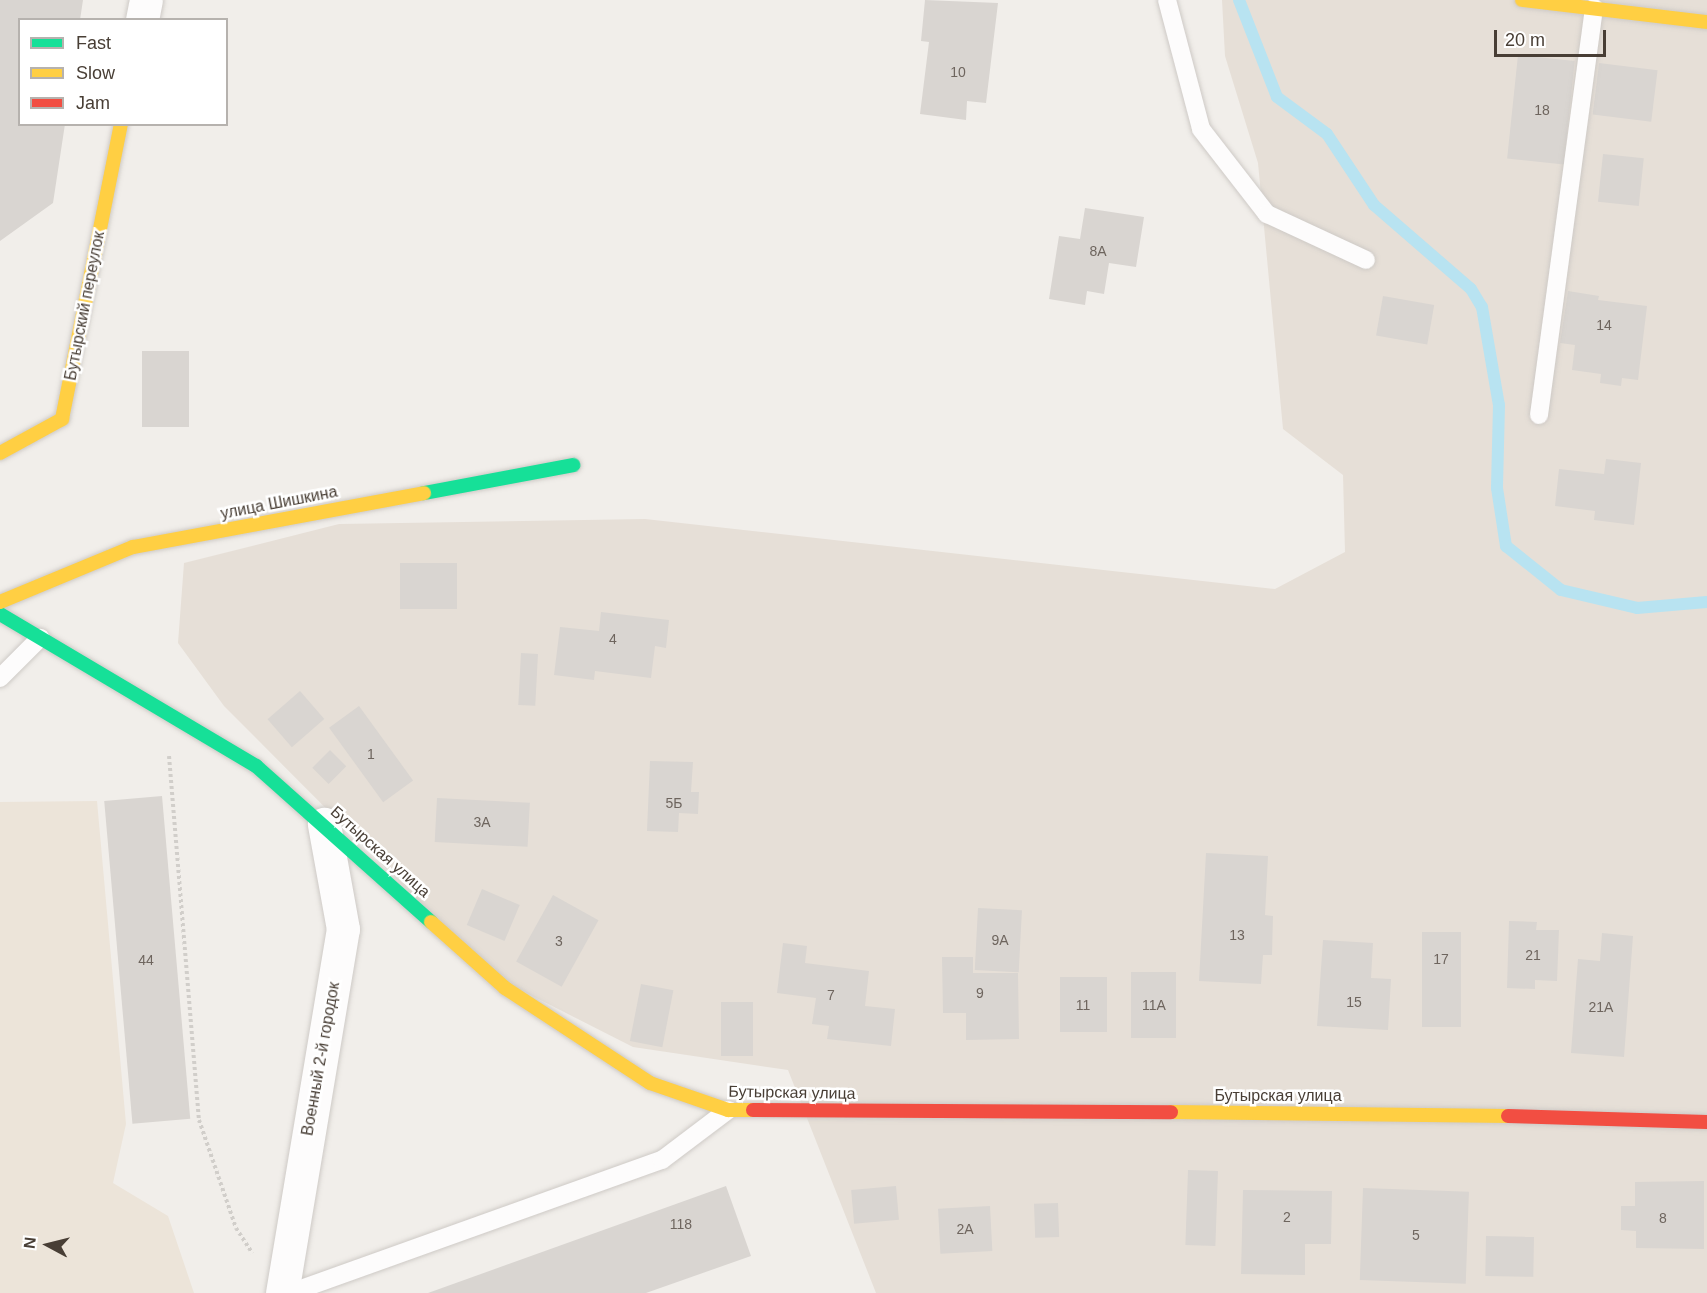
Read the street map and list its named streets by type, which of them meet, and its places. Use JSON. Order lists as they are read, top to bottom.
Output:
{
  "streets": {
    "street": [
      "Бутырский переулок",
      "улица Шишкина",
      "Бутырская улица",
      "Военный 2-й городок"
    ]
  },
  "crossings": [
    ["Бутырская улица", "Военный 2-й городок"]
  ],
  "house_numbers": [
    "10",
    "18",
    "8А",
    "14",
    "4",
    "1",
    "5Б",
    "3А",
    "13",
    "9А",
    "3",
    "21",
    "17",
    "44",
    "9",
    "7",
    "15",
    "11",
    "11А",
    "21А",
    "2",
    "8",
    "118",
    "2А",
    "5"
  ],
  "legend": ["Fast", "Slow", "Jam"],
  "scale_bar": "20 m",
  "north": "left"
}
